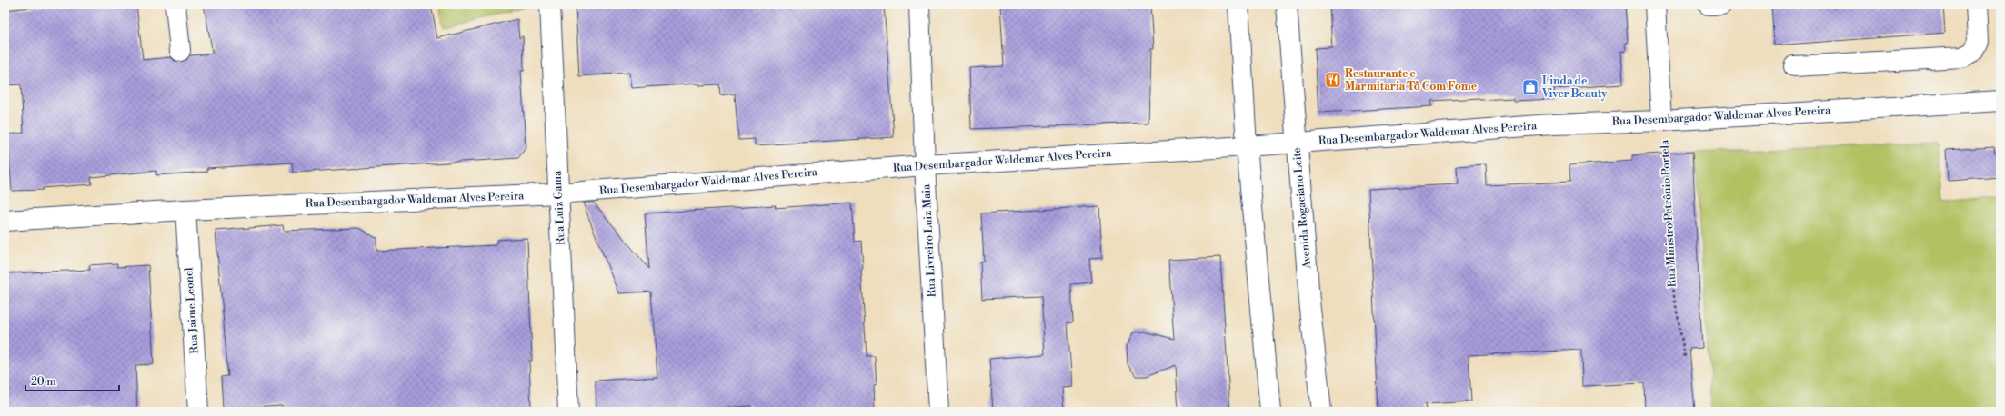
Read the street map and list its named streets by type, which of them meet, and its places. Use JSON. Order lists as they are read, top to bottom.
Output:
{
  "streets": {
    "street": [
      "Rua Desembargador Waldemar Alves Pereira",
      "Rua Luiz Gama",
      "Avenida Rogaciano Leite",
      "Rua Livreiro Luiz Maia",
      "Rua Jaime Leonel"
    ],
    "path": ["Rua Ministro Petrônio Portela"]
  },
  "crossings": [
    ["Rua Desembargador Waldemar Alves Pereira", "Rua Luiz Gama"],
    ["Rua Desembargador Waldemar Alves Pereira", "Avenida Rogaciano Leite"],
    ["Rua Desembargador Waldemar Alves Pereira", "Rua Ministro Petrônio Portela"],
    ["Rua Desembargador Waldemar Alves Pereira", "Rua Livreiro Luiz Maia"],
    ["Rua Desembargador Waldemar Alves Pereira", "Rua Jaime Leonel"]
  ],
  "places": {
    "restaurant": ["Restaurante e Marmitaria Tô Com Fome"],
    "shop": ["Linda de Viver Beauty"]
  },
  "scale_bar": "20 m"
}
